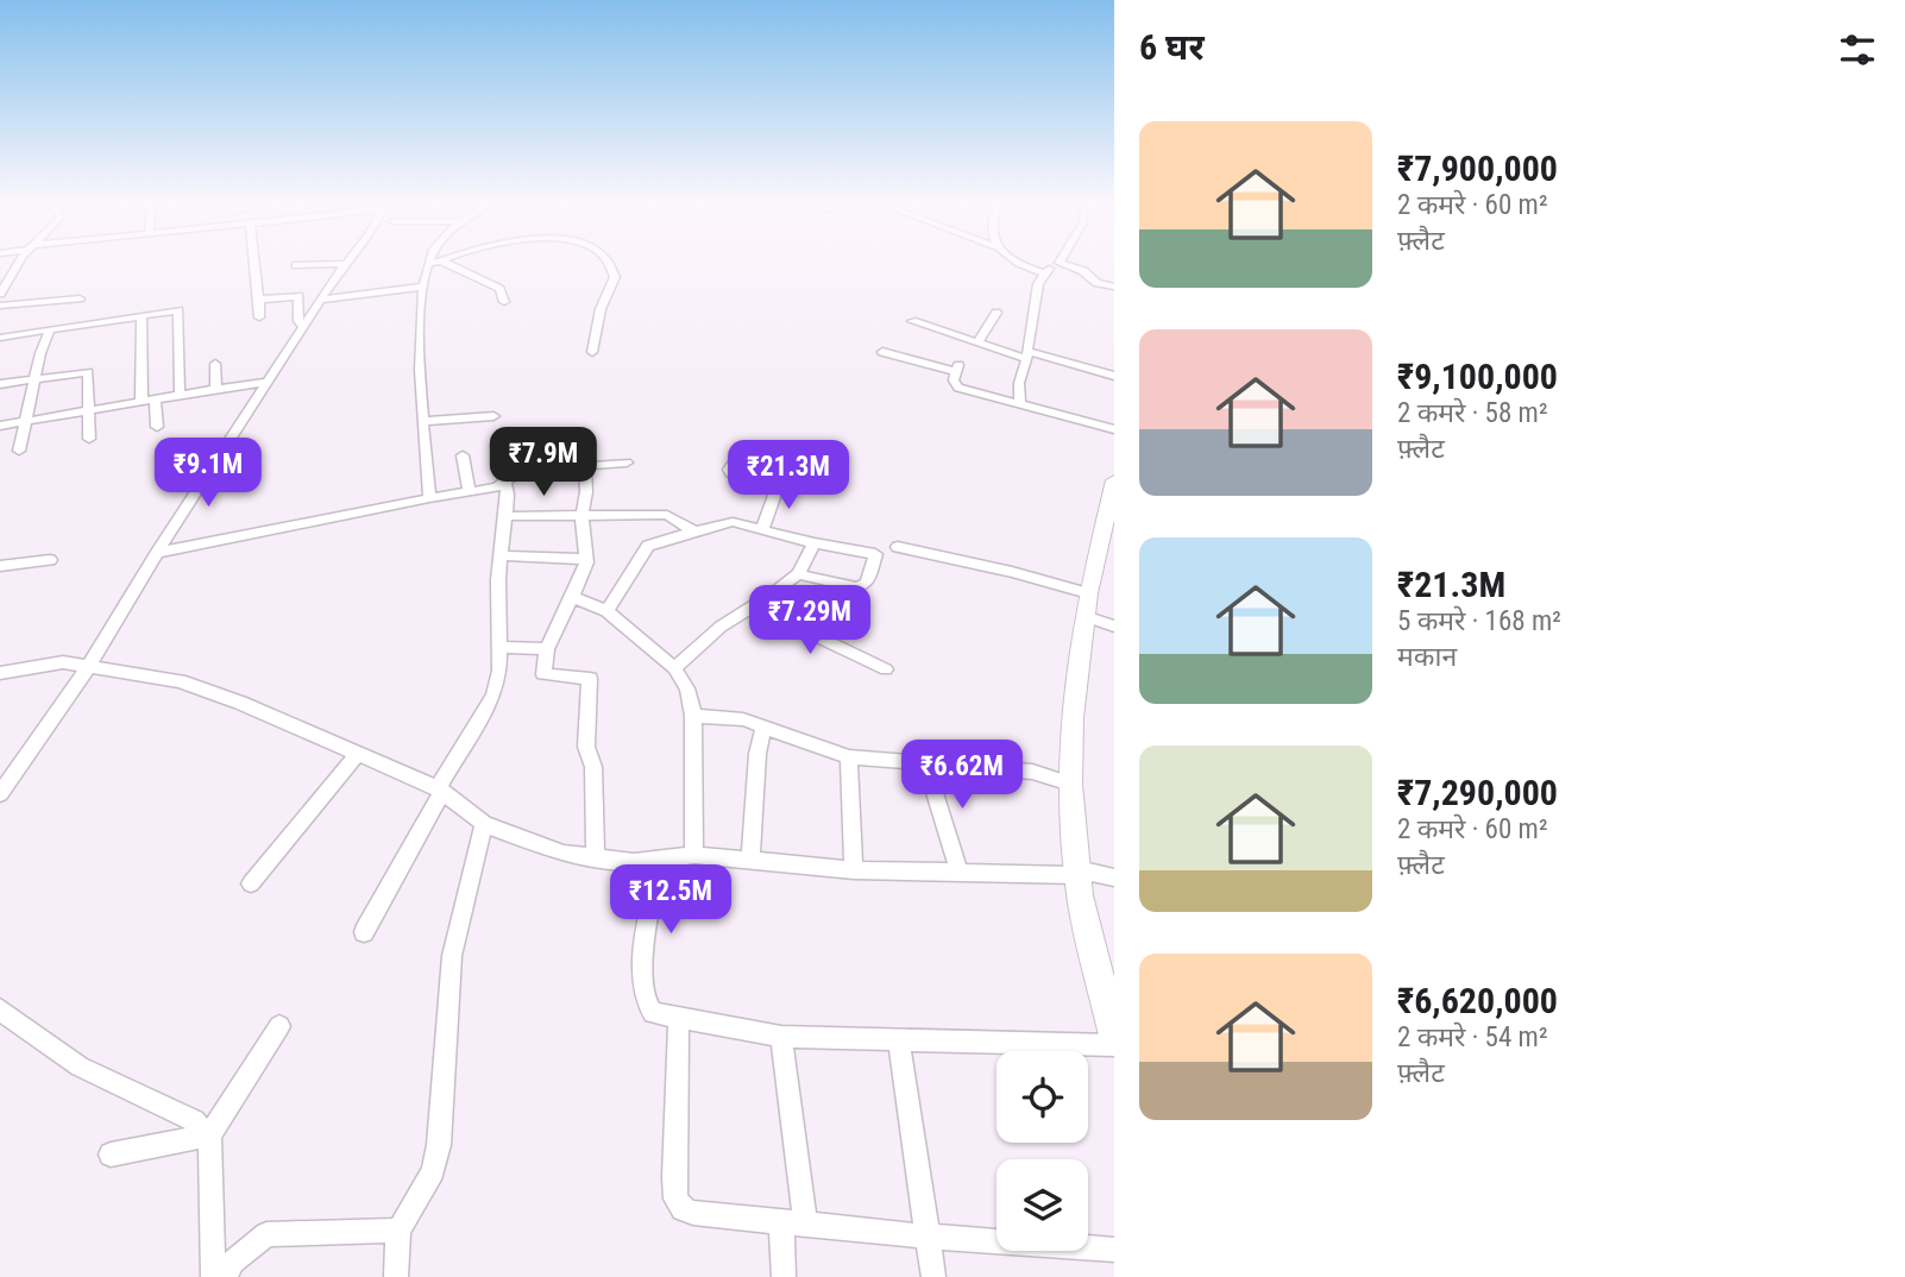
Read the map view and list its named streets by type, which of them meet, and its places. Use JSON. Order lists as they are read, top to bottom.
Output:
{
  "page": {
    "heading": "6 घर",
    "list": [
      {
        "name": "₹7,900,000",
        "note": "2 कमरे · 60 m² · फ़्लैट"
      },
      {
        "name": "₹9,100,000",
        "note": "2 कमरे · 58 m² · फ़्लैट"
      },
      {
        "name": "₹21.3M",
        "note": "5 कमरे · 168 m² · मकान"
      },
      {
        "name": "₹7,290,000",
        "note": "2 कमरे · 60 m² · फ़्लैट"
      },
      {
        "name": "₹6,620,000",
        "note": "2 कमरे · 54 m² · फ़्लैट"
      }
    ],
    "price": [
      "₹7.9M",
      "₹9.1M",
      "₹21.3M",
      "₹7.29M",
      "₹6.62M",
      "₹12.5M"
    ]
  }
}
